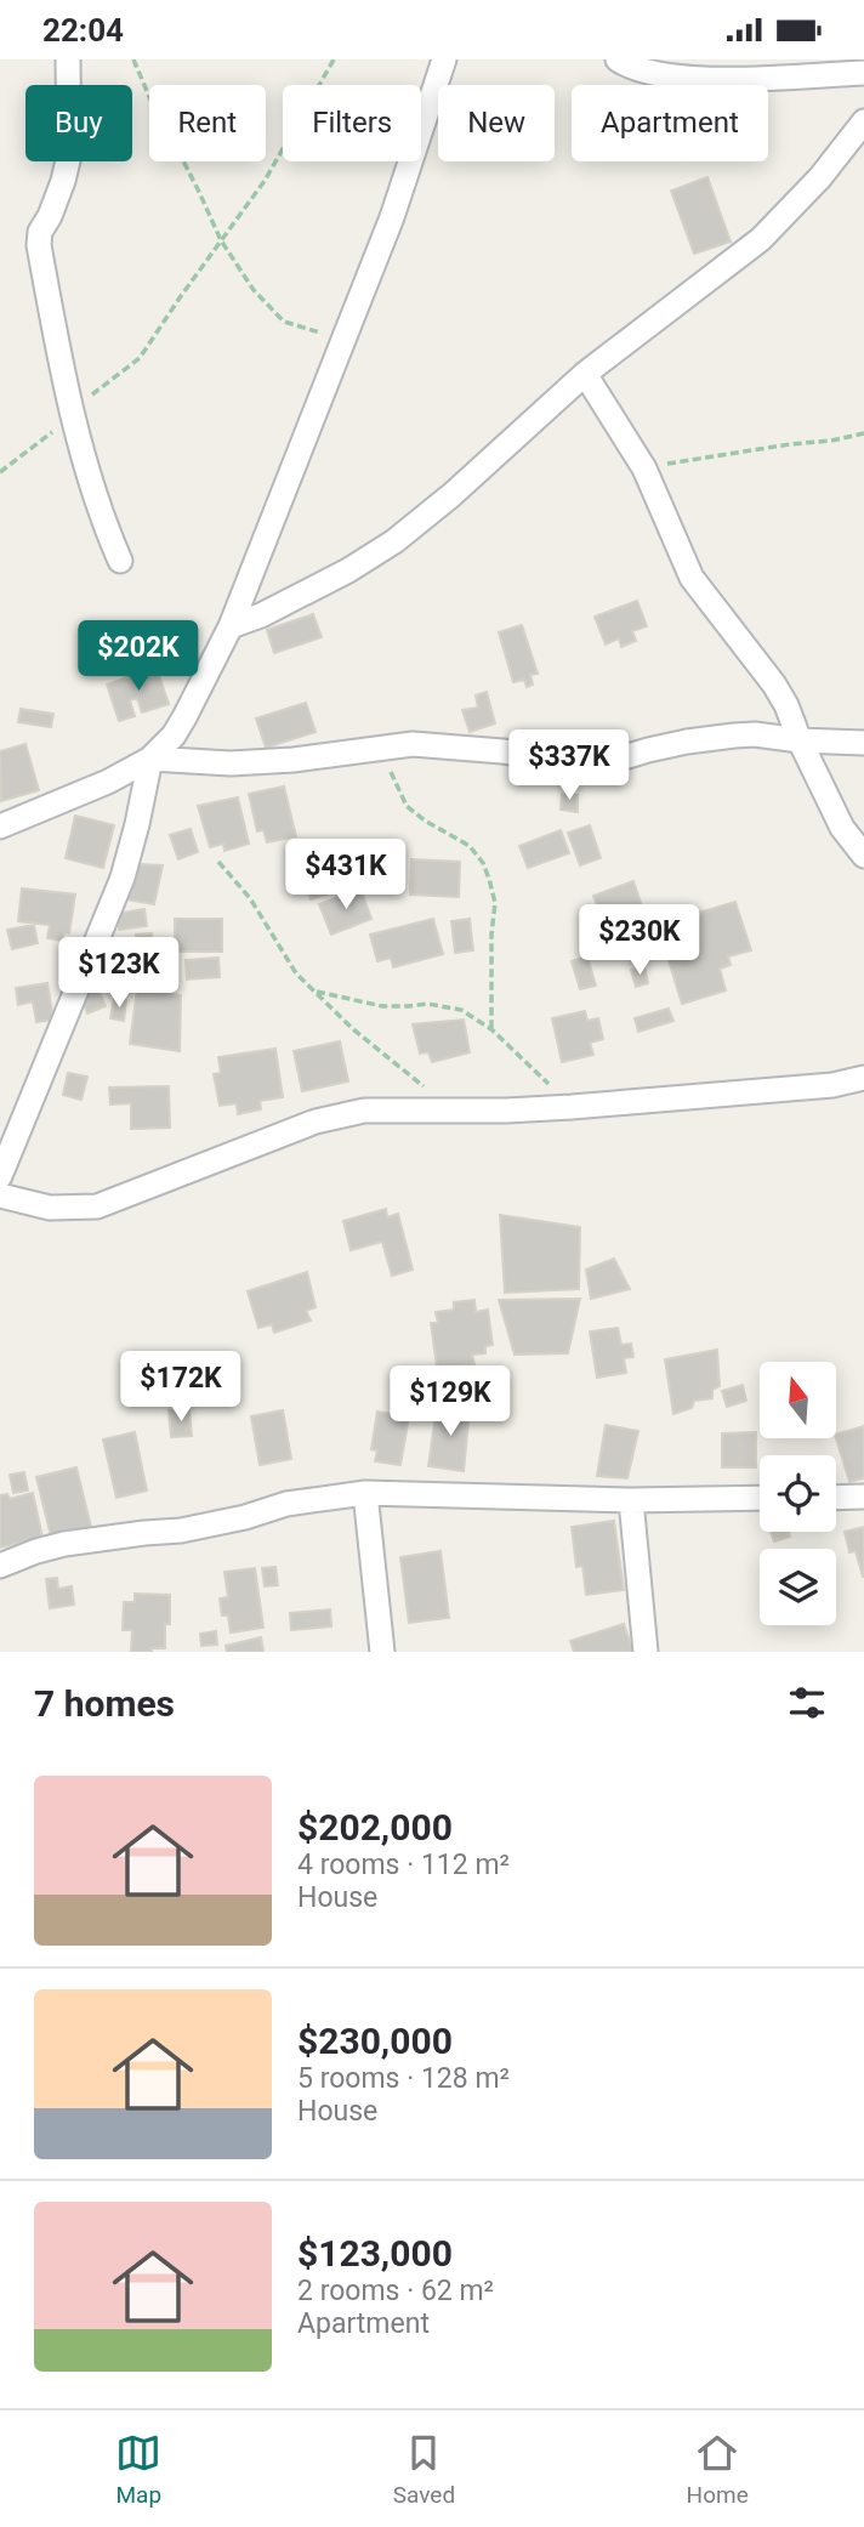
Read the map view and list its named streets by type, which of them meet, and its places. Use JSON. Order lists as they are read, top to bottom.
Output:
{
  "north": "top",
  "page": {
    "status": "22:04",
    "chip": [
      "Buy",
      "Rent",
      "Filters",
      "New",
      "Apartment"
    ],
    "price": [
      "$202K",
      "$337K",
      "$431K",
      "$230K",
      "$123K",
      "$172K",
      "$129K"
    ],
    "heading": "7 homes",
    "list": [
      {
        "name": "$202,000",
        "note": "4 rooms · 112 m² · House"
      },
      {
        "name": "$230,000",
        "note": "5 rooms · 128 m² · House"
      },
      {
        "name": "$123,000",
        "note": "2 rooms · 62 m² · Apartment"
      }
    ],
    "tabs": ["Map", "Saved", "Home"]
  }
}
